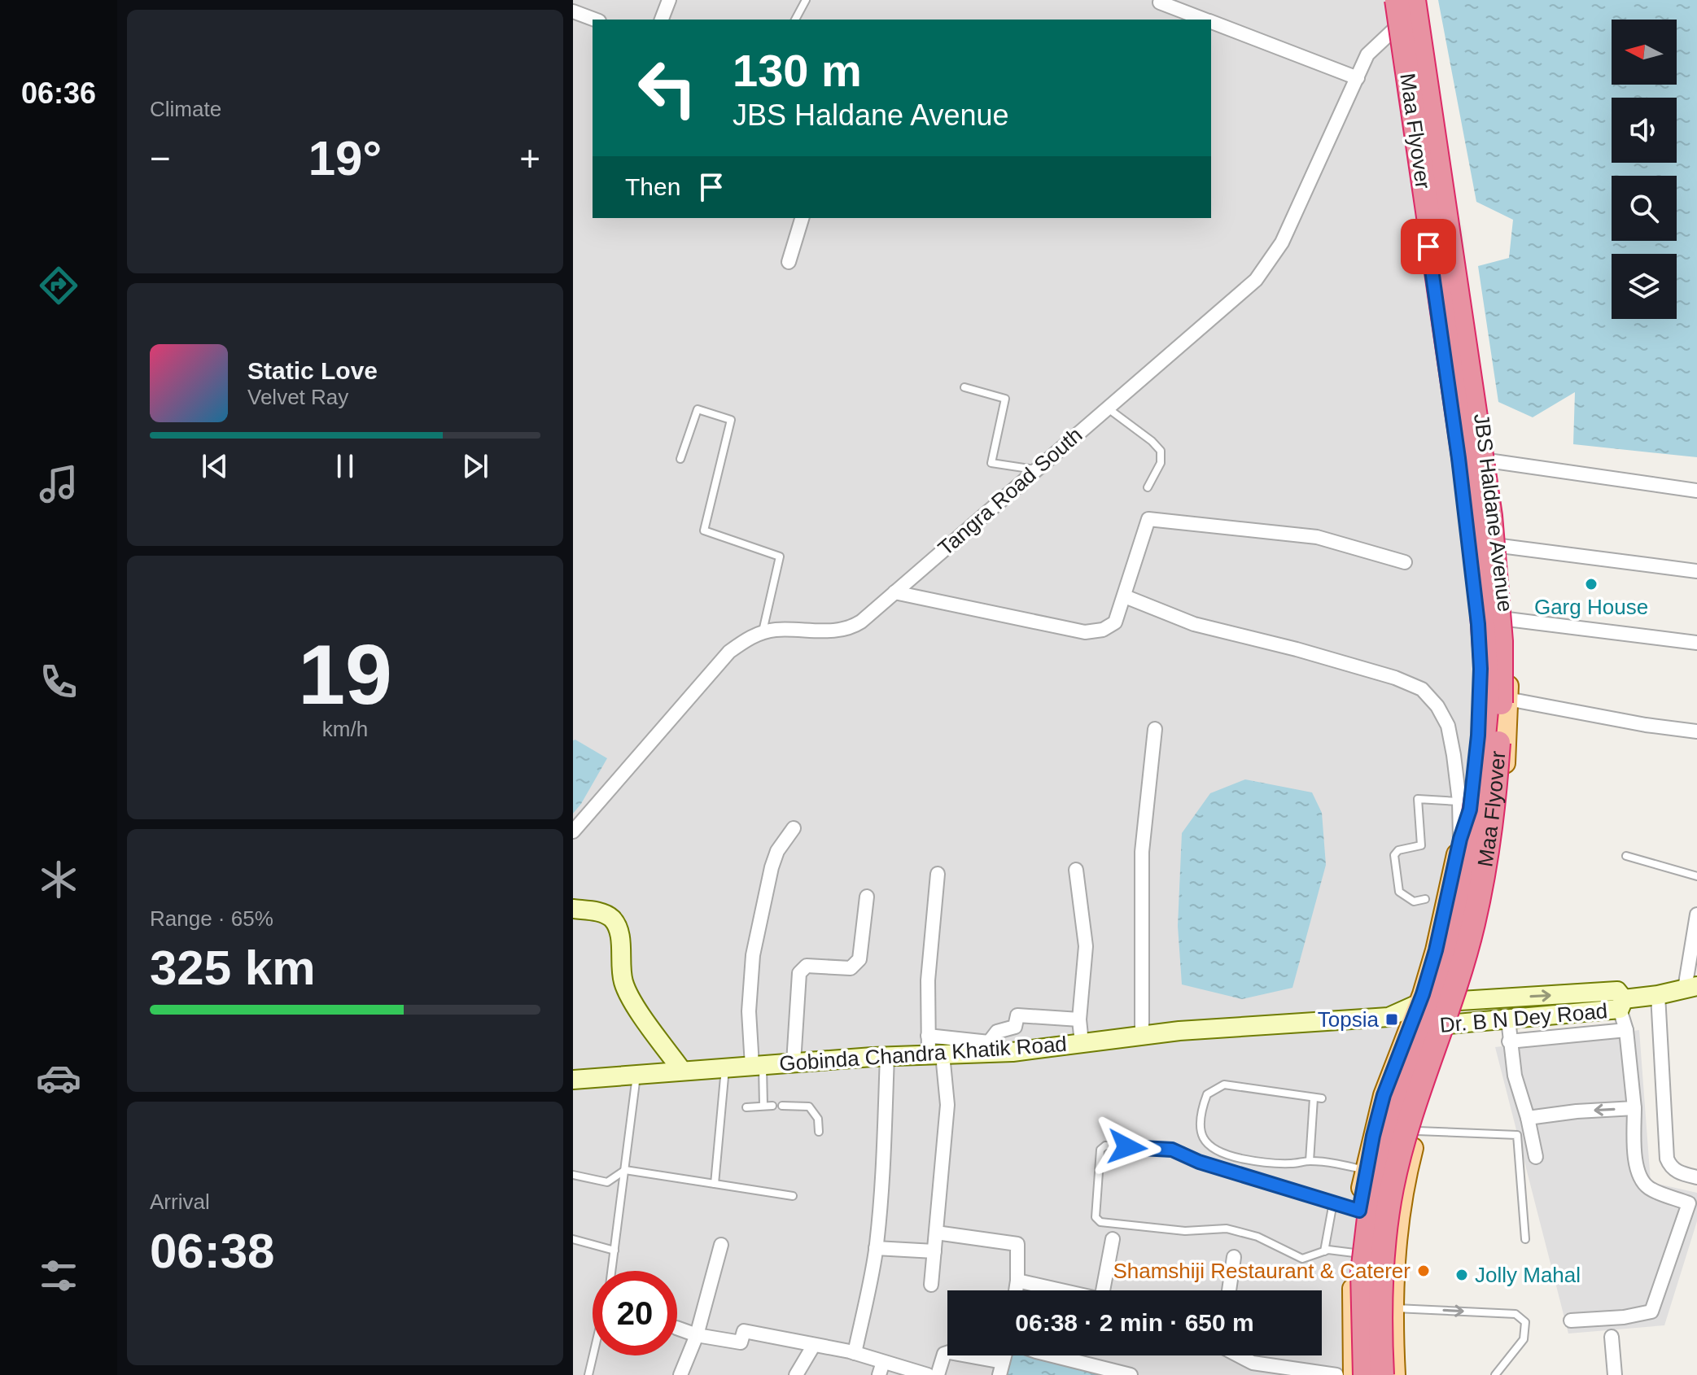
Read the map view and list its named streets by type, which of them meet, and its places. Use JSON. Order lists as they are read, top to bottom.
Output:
{
  "streets": {
    "highway": ["Maa Flyover"],
    "main road": ["JBS Haldane Avenue", "Dr. B N Dey Road", "Gobinda Chandra Khatik Road"],
    "street": ["Tangra Road South"]
  },
  "crossings": [
    ["Tangra Road South", "JBS Haldane Avenue"],
    ["JBS Haldane Avenue", "Dr. B N Dey Road"],
    ["Dr. B N Dey Road", "Gobinda Chandra Khatik Road"]
  ],
  "places": {
    "other": ["Garg House", "Shamshiji Restaurant & Caterer", "Jolly Mahal"],
    "transit": ["Topsia"]
  },
  "north": "left",
  "page": {
    "tabs": "06:36",
    "tile": [
      "Climate",
      ["19", "km/h"],
      ["Range · 65%", "325 km"],
      ["Arrival", "06:38"]
    ],
    "turn": ["130 m", "JBS Haldane Avenue"],
    "heat": ["−", "19°", "+"],
    "then": "Then",
    "song": ["Static Love", "Velvet Ray"],
    "limit": "20",
    "trip": "06:38 · 2 min · 650 m"
  }
}
